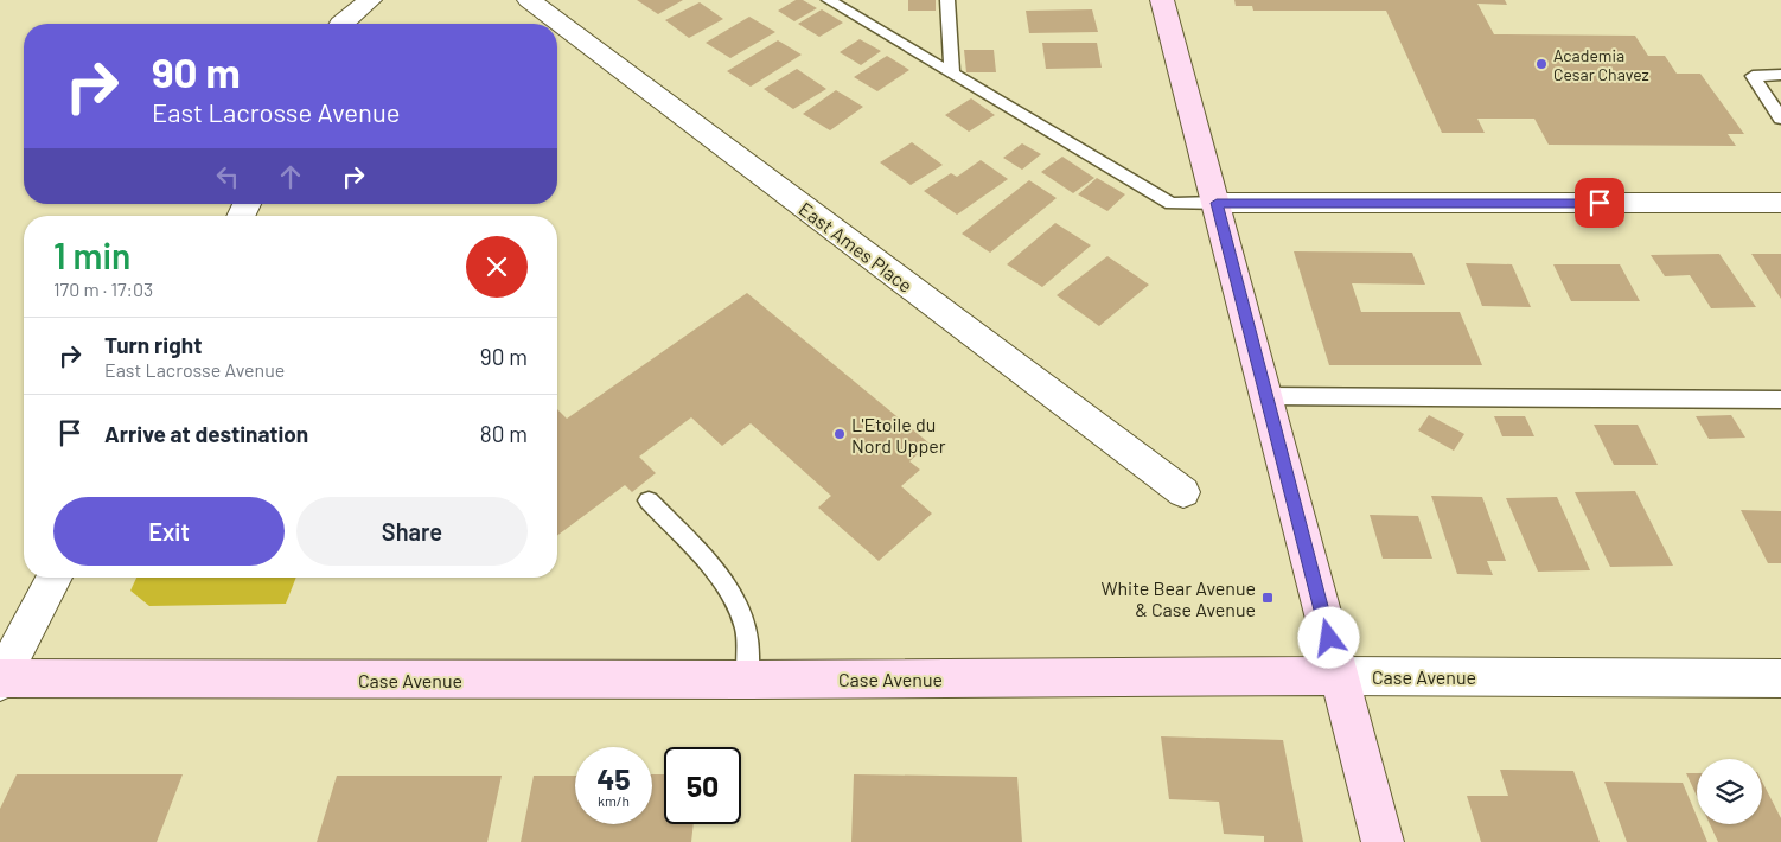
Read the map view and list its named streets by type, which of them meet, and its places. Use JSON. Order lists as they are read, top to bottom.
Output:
{
  "streets": {
    "street": ["East Ames Place", "Case Avenue"]
  },
  "places": {
    "other": ["Academia Cesar Chavez", "L'Etoile du Nord Upper"],
    "transit": ["White Bear Avenue & Case Avenue"]
  },
  "page": {
    "turn": ["90 m", "East Lacrosse Avenue"],
    "heading": ["1 min", "170 m · 17:03"],
    "list": [
      {
        "name": "Turn right",
        "note": "East Lacrosse Avenue",
        "value": "90 m"
      },
      {
        "name": "Arrive at destination",
        "value": "80 m"
      }
    ],
    "buttons": ["Exit", "Share"],
    "speed": "45 km/h",
    "limit": "50"
  }
}
